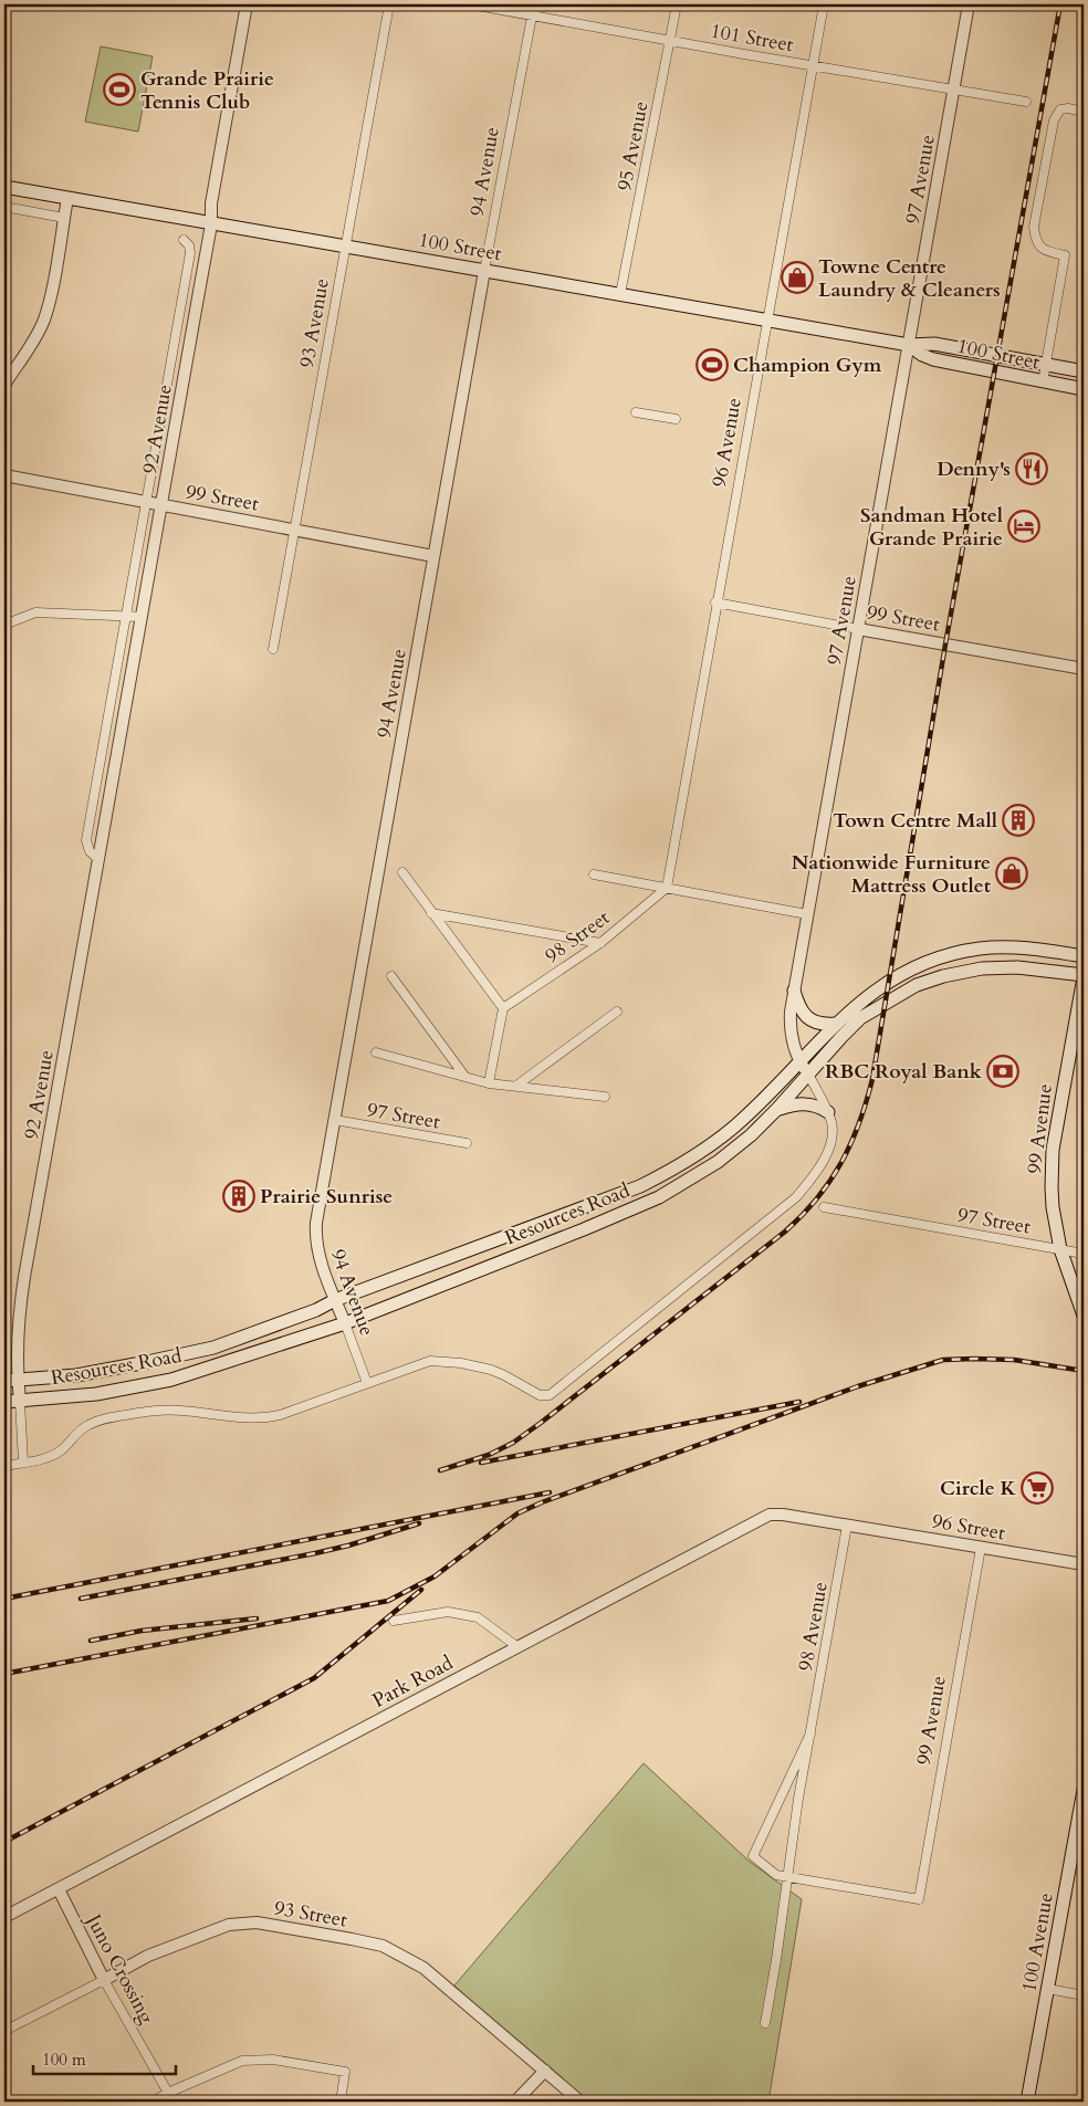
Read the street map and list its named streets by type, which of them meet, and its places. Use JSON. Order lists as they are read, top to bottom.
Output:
{
  "streets": {
    "main road": [
      "100 Street",
      "99 Avenue",
      "Resources Road",
      "100 Avenue"
    ],
    "street": [
      "101 Street",
      "95 Avenue",
      "94 Avenue",
      "97 Avenue",
      "93 Avenue",
      "92 Avenue",
      "96 Avenue",
      "99 Street",
      "98 Street",
      "97 Street",
      "96 Street",
      "98 Avenue",
      "Park Road",
      "93 Street",
      "Juno Crossing"
    ]
  },
  "crossings": [
    ["101 Street", "95 Avenue"],
    ["101 Street", "94 Avenue"],
    ["101 Street", "97 Avenue"],
    ["101 Street", "96 Avenue"],
    ["95 Avenue", "100 Street"],
    ["94 Avenue", "100 Street"],
    ["94 Avenue", "99 Street"],
    ["94 Avenue", "97 Street"],
    ["94 Avenue", "Resources Road"],
    ["97 Avenue", "100 Street"],
    ["97 Avenue", "99 Street"],
    ["97 Avenue", "Resources Road"],
    ["100 Street", "93 Avenue"],
    ["100 Street", "92 Avenue"],
    ["100 Street", "96 Avenue"],
    ["93 Avenue", "99 Street"],
    ["92 Avenue", "99 Street"],
    ["92 Avenue", "Resources Road"],
    ["96 Avenue", "99 Street"],
    ["96 Avenue", "98 Street"],
    ["97 Street", "99 Avenue"],
    ["99 Avenue", "Resources Road"],
    ["99 Avenue", "96 Street"],
    ["99 Avenue", "98 Avenue"],
    ["96 Street", "98 Avenue"],
    ["96 Street", "Park Road"],
    ["98 Avenue", "Park Road"],
    ["Park Road", "Juno Crossing"],
    ["93 Street", "Juno Crossing"]
  ],
  "places": {
    "sports": ["Grande Prairie Tennis Club", "Champion Gym"],
    "shop": ["Towne Centre Laundry & Cleaners", "Nationwide Furniture Mattress Outlet"],
    "restaurant": ["Denny's"],
    "hotel": ["Sandman Hotel Grande Prairie"],
    "building": ["Town Centre Mall", "Prairie Sunrise"],
    "bank": ["RBC Royal Bank"],
    "supermarket": ["Circle K"]
  },
  "scale_bar": "100 m"
}
